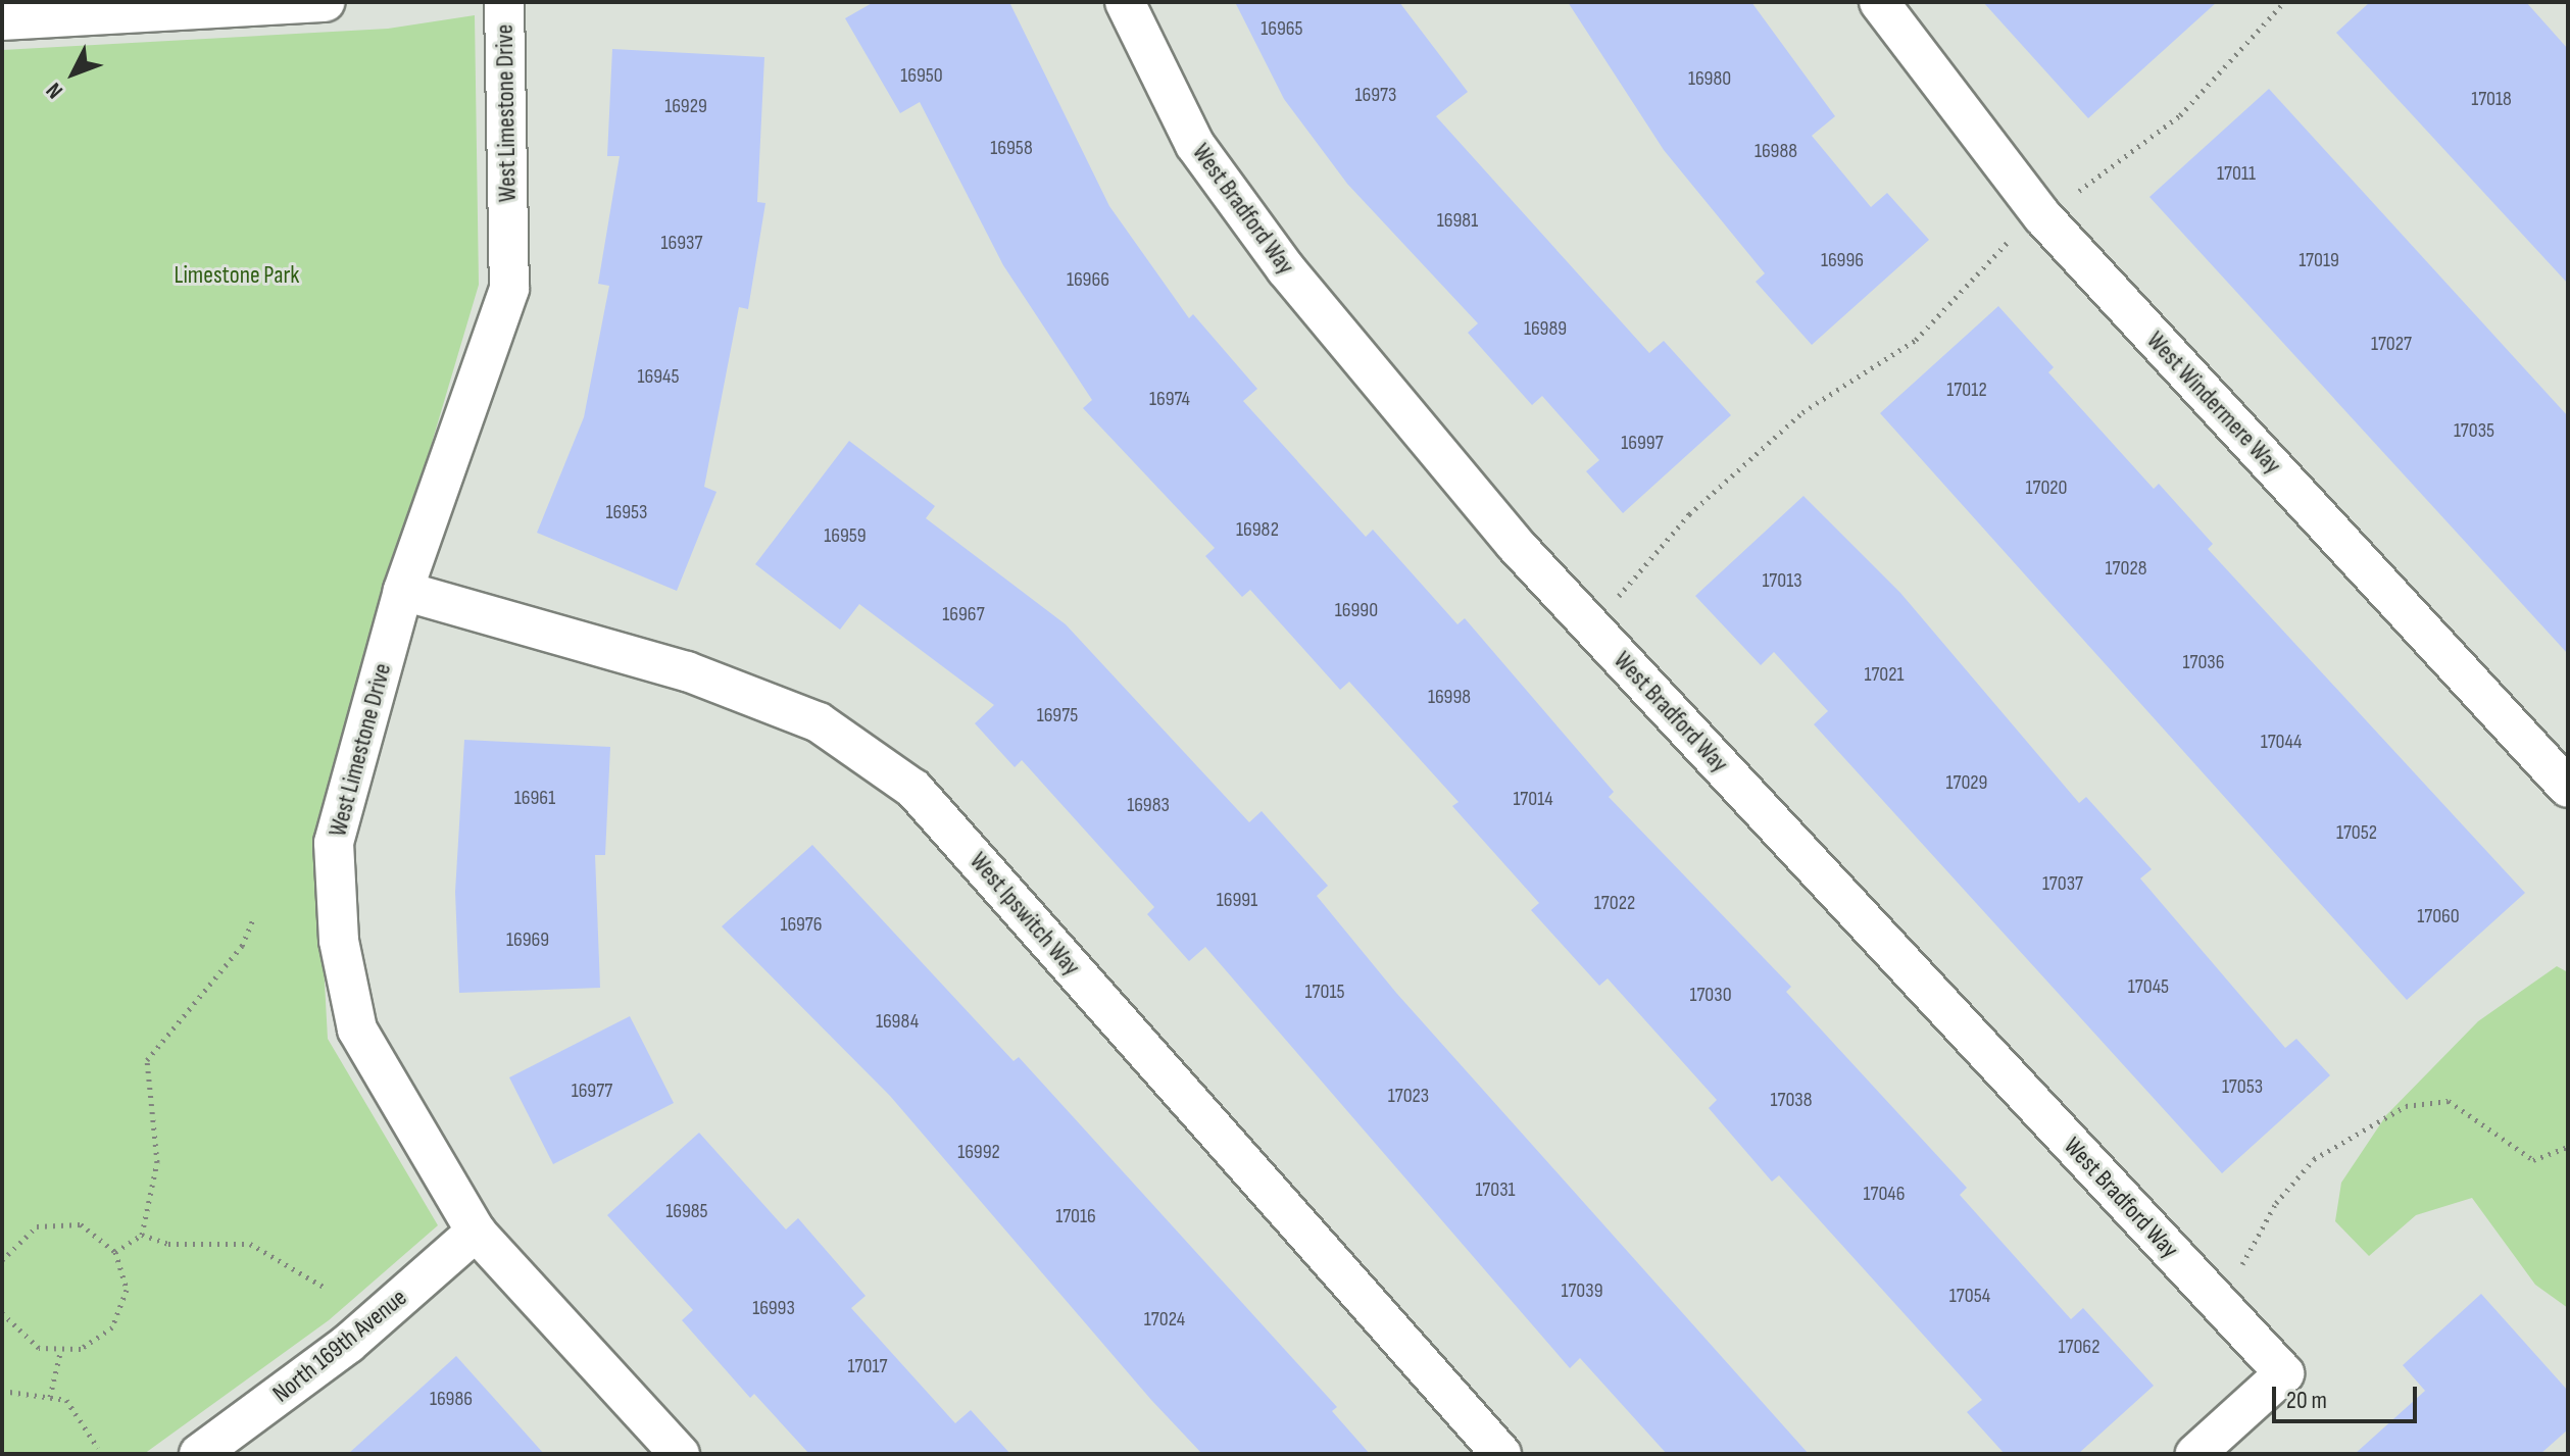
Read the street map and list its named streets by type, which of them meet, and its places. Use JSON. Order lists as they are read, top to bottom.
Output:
{
  "streets": {
    "street": [
      "West Limestone Drive",
      "West Bradford Way",
      "West Windermere Way",
      "West Ipswitch Way",
      "North 169th Avenue"
    ]
  },
  "crossings": [
    ["West Limestone Drive", "West Ipswitch Way"],
    ["West Limestone Drive", "North 169th Avenue"]
  ],
  "parks": ["Limestone Park"],
  "house_numbers": [
    "16965",
    "16950",
    "16980",
    "16973",
    "17018",
    "16929",
    "16958",
    "16988",
    "17011",
    "16981",
    "16937",
    "16996",
    "17019",
    "16966",
    "16989",
    "17027",
    "16945",
    "17012",
    "16974",
    "17035",
    "16997",
    "17020",
    "16953",
    "16982",
    "16959",
    "17028",
    "17013",
    "16990",
    "16967",
    "17036",
    "17021",
    "16998",
    "16975",
    "17044",
    "17029",
    "16961",
    "17014",
    "16983",
    "17052",
    "17037",
    "16991",
    "17022",
    "17060",
    "16976",
    "16969",
    "17045",
    "17015",
    "17030",
    "16984",
    "17053",
    "16977",
    "17023",
    "17038",
    "16992",
    "17031",
    "17046",
    "16985",
    "17016",
    "17039",
    "17054",
    "16993",
    "17024",
    "17062",
    "17017",
    "16986"
  ],
  "scale_bar": "20 m",
  "north": "bottom left"
}
